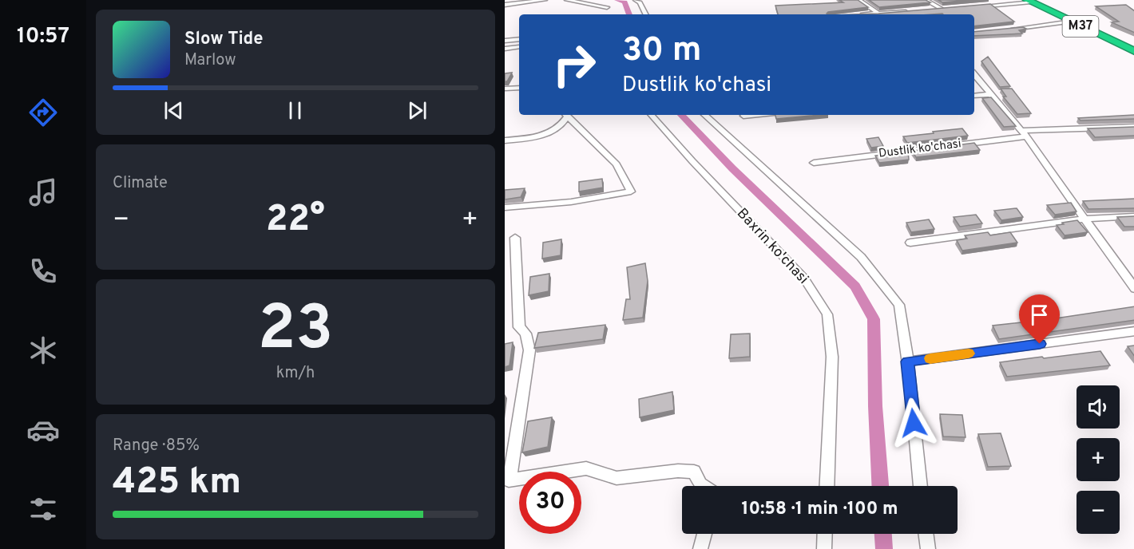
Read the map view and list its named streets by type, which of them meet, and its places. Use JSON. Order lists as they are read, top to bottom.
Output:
{
  "streets": {
    "highway": ["M37"],
    "street": ["Dustlik ko'chasi", "Baxrin ko'chasi"]
  },
  "page": {
    "tabs": "10:57",
    "turn": ["30 m", "Dustlik ko'chasi"],
    "song": ["Slow Tide", "Marlow"],
    "tile": [
      "Climate",
      ["23", "km/h"],
      ["Range · 85%", "425 km"]
    ],
    "heat": ["−", "22°", "+"],
    "map_buttons": ["+", "−"],
    "limit": "30",
    "trip": "10:58 · 1 min · 100 m"
  }
}
